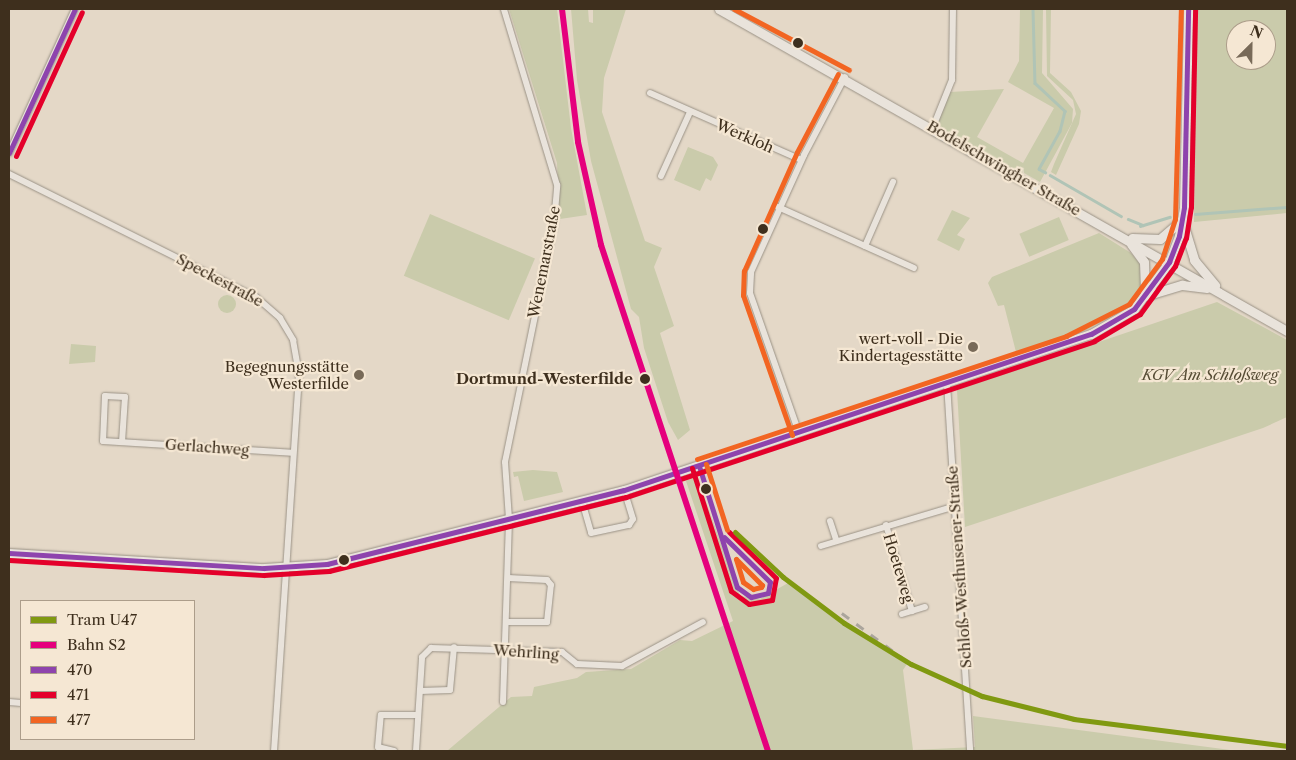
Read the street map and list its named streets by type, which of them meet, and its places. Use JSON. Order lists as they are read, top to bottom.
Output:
{
  "streets": {
    "street": [
      "Werkloh",
      "Bodelschwingher Straße",
      "Wenemarstraße",
      "Speckestraße",
      "Gerlachweg",
      "Schloß-Westhusener-Straße",
      "Hoeteweg",
      "Wehrling"
    ]
  },
  "crossings": [
    ["Wenemarstraße", "Wehrling"],
    ["Speckestraße", "Gerlachweg"],
    ["Schloß-Westhusener-Straße", "Hoeteweg"]
  ],
  "parks": ["KGV Am Schloßweg"],
  "places": ["wert-voll - Die Kindertagesstätte", "Begegnungsstätte Westerfilde", "Dortmund-Westerfilde"],
  "lines": [
    "rail line S2",
    "transit line 470",
    "transit line 471",
    "transit line 477",
    "tram line U47"
  ],
  "legend": [
    "Tram U47",
    "Bahn S2",
    "470",
    "471",
    "477"
  ],
  "north": "top right"
}
